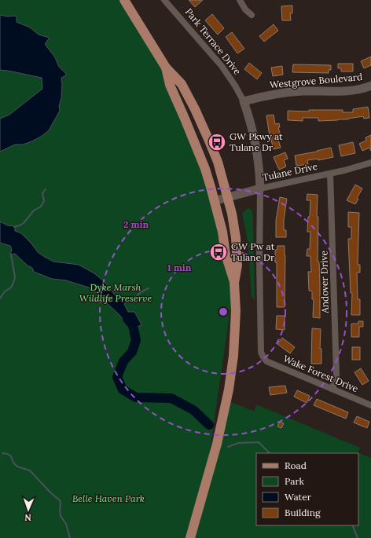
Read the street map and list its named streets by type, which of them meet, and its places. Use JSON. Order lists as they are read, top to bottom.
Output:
{
  "streets": {
    "street": [
      "Park Terrace Drive",
      "Westgrove Boulevard",
      "Tulane Drive",
      "Andover Drive",
      "Wake Forest Drive"
    ]
  },
  "crossings": [
    ["Park Terrace Drive", "Westgrove Boulevard"],
    ["Park Terrace Drive", "Tulane Drive"],
    ["Park Terrace Drive", "Wake Forest Drive"],
    ["Tulane Drive", "Andover Drive"],
    ["Andover Drive", "Wake Forest Drive"]
  ],
  "parks": ["Dyke Marsh Wildlife Preserve", "Belle Haven Park"],
  "places": {
    "bus stop": ["GW Pkwy at Tulane Dr", "GW Pw at Tulane Dr"]
  },
  "legend": [
    "Road",
    "Park",
    "Water",
    "Building"
  ],
  "north": "bottom",
  "rings": ["2 min", "1 min"]
}
